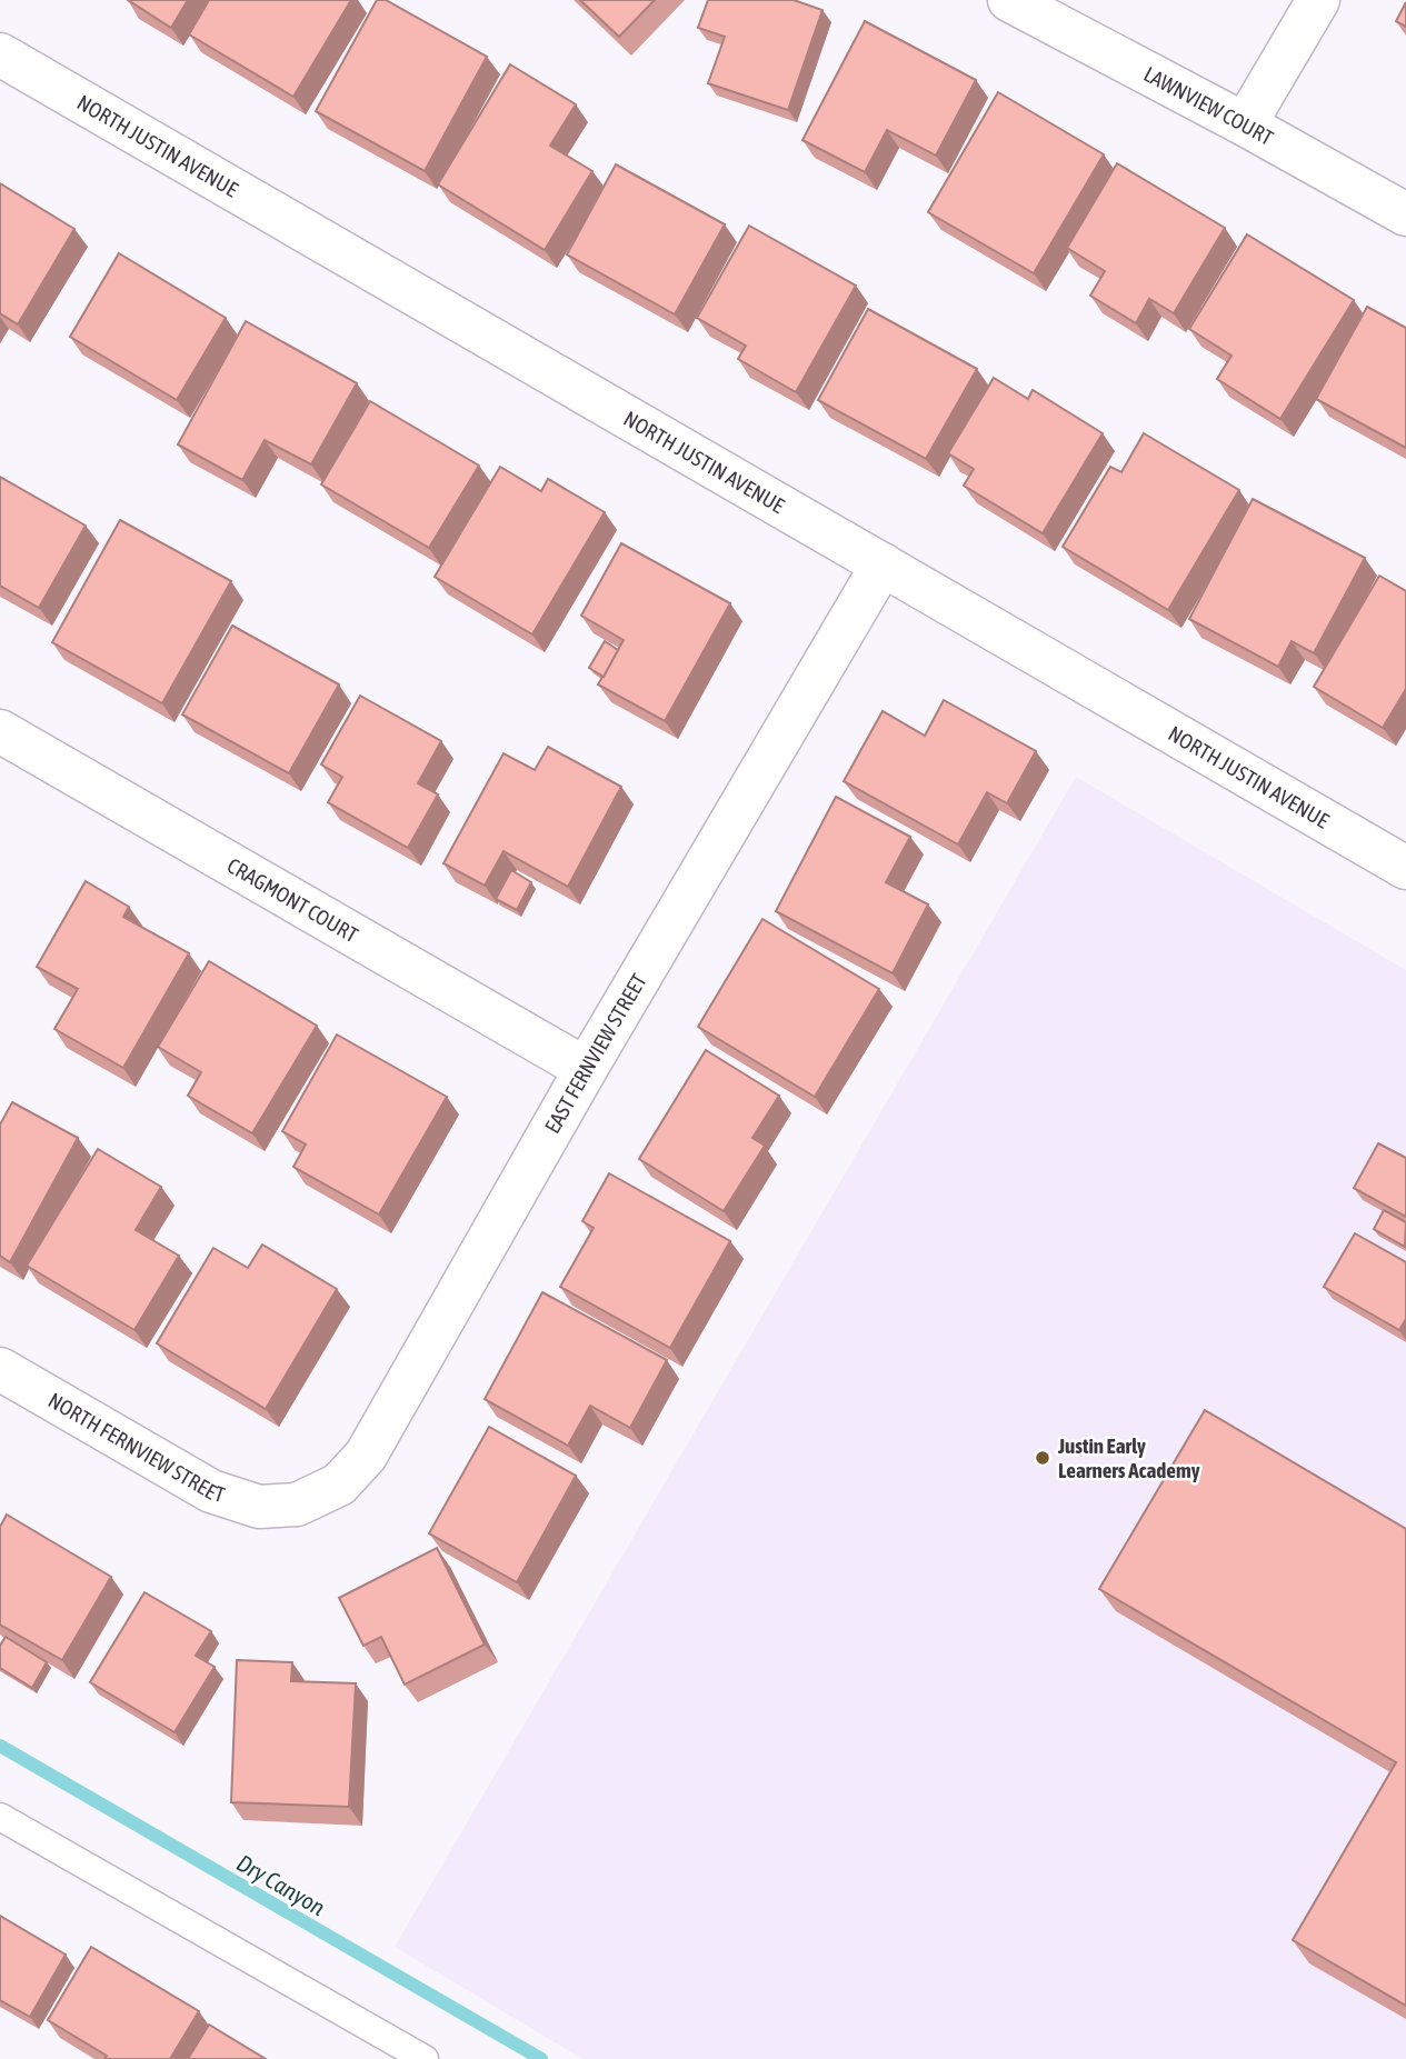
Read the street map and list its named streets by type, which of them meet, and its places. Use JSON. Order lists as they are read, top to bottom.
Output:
{
  "streets": {
    "street": [
      "LAWNVIEW COURT",
      "NORTH JUSTIN AVENUE",
      "CRAGMONT COURT",
      "EAST FERNVIEW STREET",
      "NORTH FERNVIEW STREET"
    ]
  },
  "crossings": [
    ["NORTH JUSTIN AVENUE", "EAST FERNVIEW STREET"],
    ["CRAGMONT COURT", "EAST FERNVIEW STREET"],
    ["EAST FERNVIEW STREET", "NORTH FERNVIEW STREET"]
  ],
  "water": ["Dry Canyon"],
  "places": ["Justin Early Learners Academy"]
}
